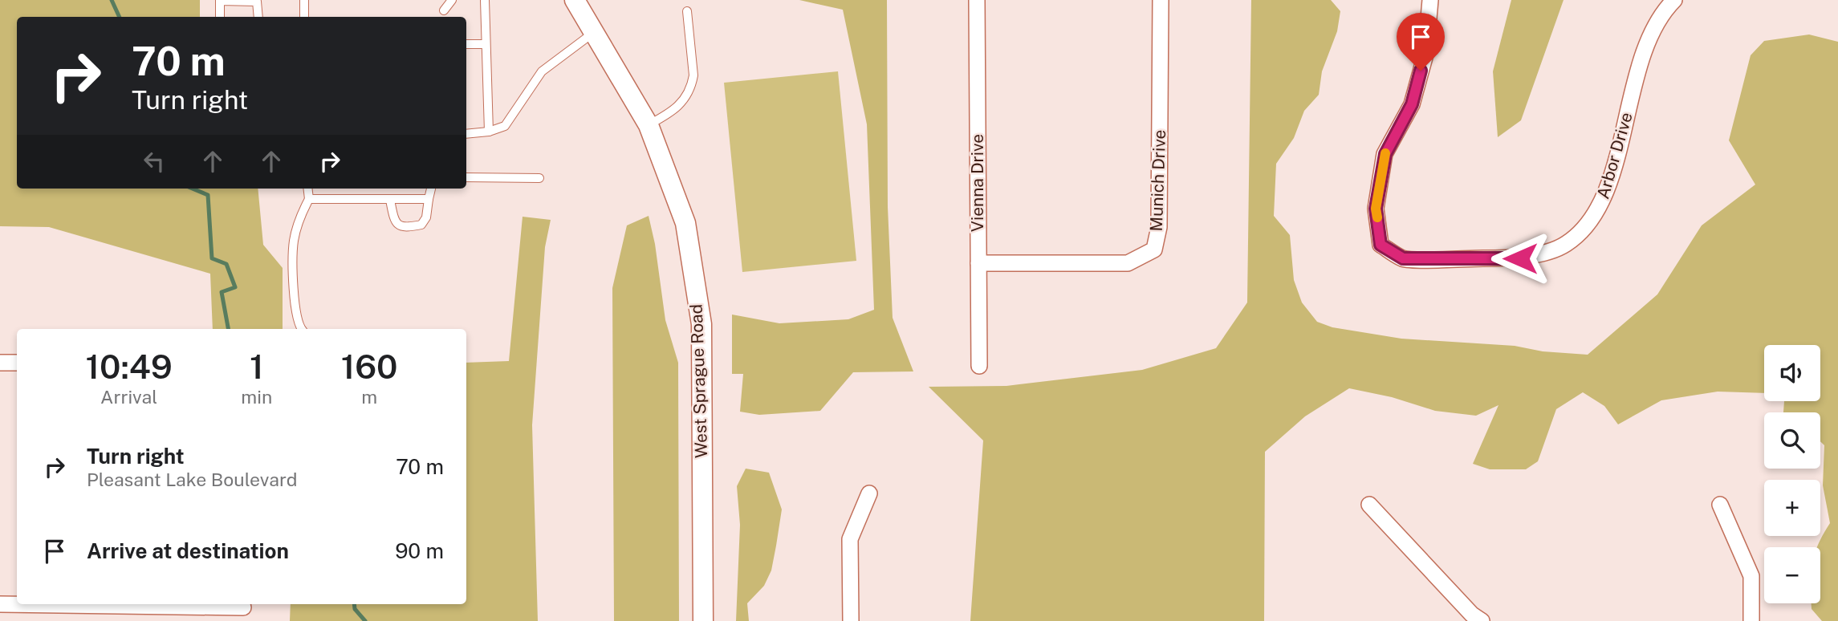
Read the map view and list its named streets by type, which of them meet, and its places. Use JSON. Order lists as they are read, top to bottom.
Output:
{
  "streets": {
    "street": [
      "Arbor Drive",
      "Munich Drive",
      "Vienna Drive",
      "West Sprague Road"
    ]
  },
  "crossings": [
    ["Munich Drive", "Vienna Drive"]
  ],
  "page": {
    "turn": ["70 m", "Turn right"],
    "eta": [
      "10:49",
      "Arrival",
      "1",
      "min",
      "160",
      "m"
    ],
    "map_buttons": ["+", "−"],
    "list": [
      {
        "name": "Turn right",
        "note": "Pleasant Lake Boulevard",
        "value": "70 m"
      },
      {
        "name": "Arrive at destination",
        "value": "90 m"
      }
    ]
  }
}
